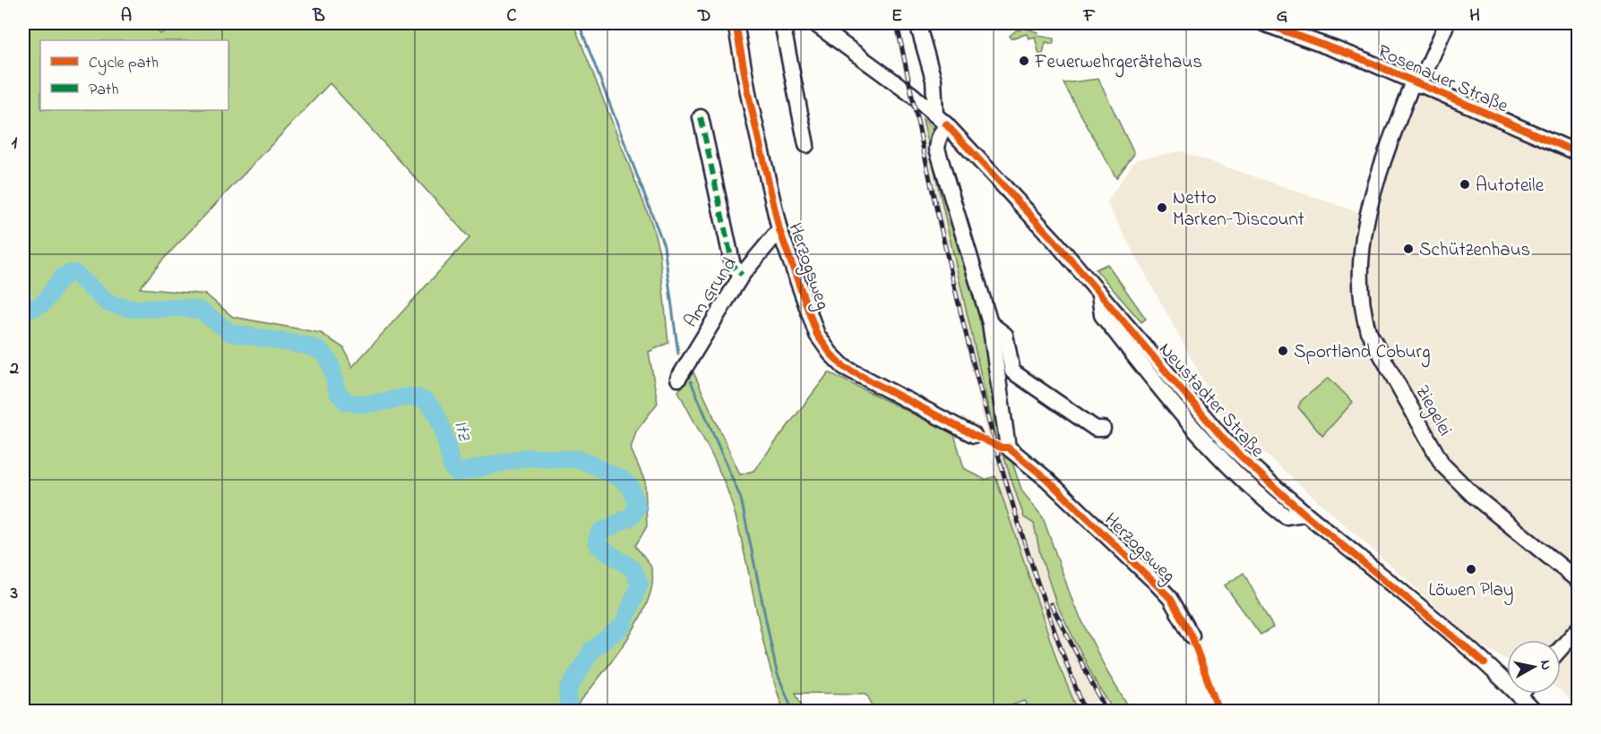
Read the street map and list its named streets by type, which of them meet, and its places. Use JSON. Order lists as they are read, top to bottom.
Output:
{
  "streets": {
    "street": [
      "Rosenauer Straße",
      "Herzogsweg",
      "Am Grund",
      "Neustadter Straße",
      "Ziegelei"
    ]
  },
  "crossings": [
    ["Rosenauer Straße", "Ziegelei"],
    ["Herzogsweg", "Am Grund"]
  ],
  "water": ["Itz"],
  "places": [
    "Feuerwehrgerätehaus",
    "Autoteile",
    "Netto Marken-Discount",
    "Schützenhaus",
    "Sportland Coburg",
    "Löwen Play"
  ],
  "legend": ["Cycle path", "Path"],
  "north": "right",
  "grid": {
    "columns": [
      "A",
      "B",
      "C",
      "D",
      "E",
      "F",
      "G",
      "H"
    ],
    "rows": ["1", "2", "3"]
  }
}
